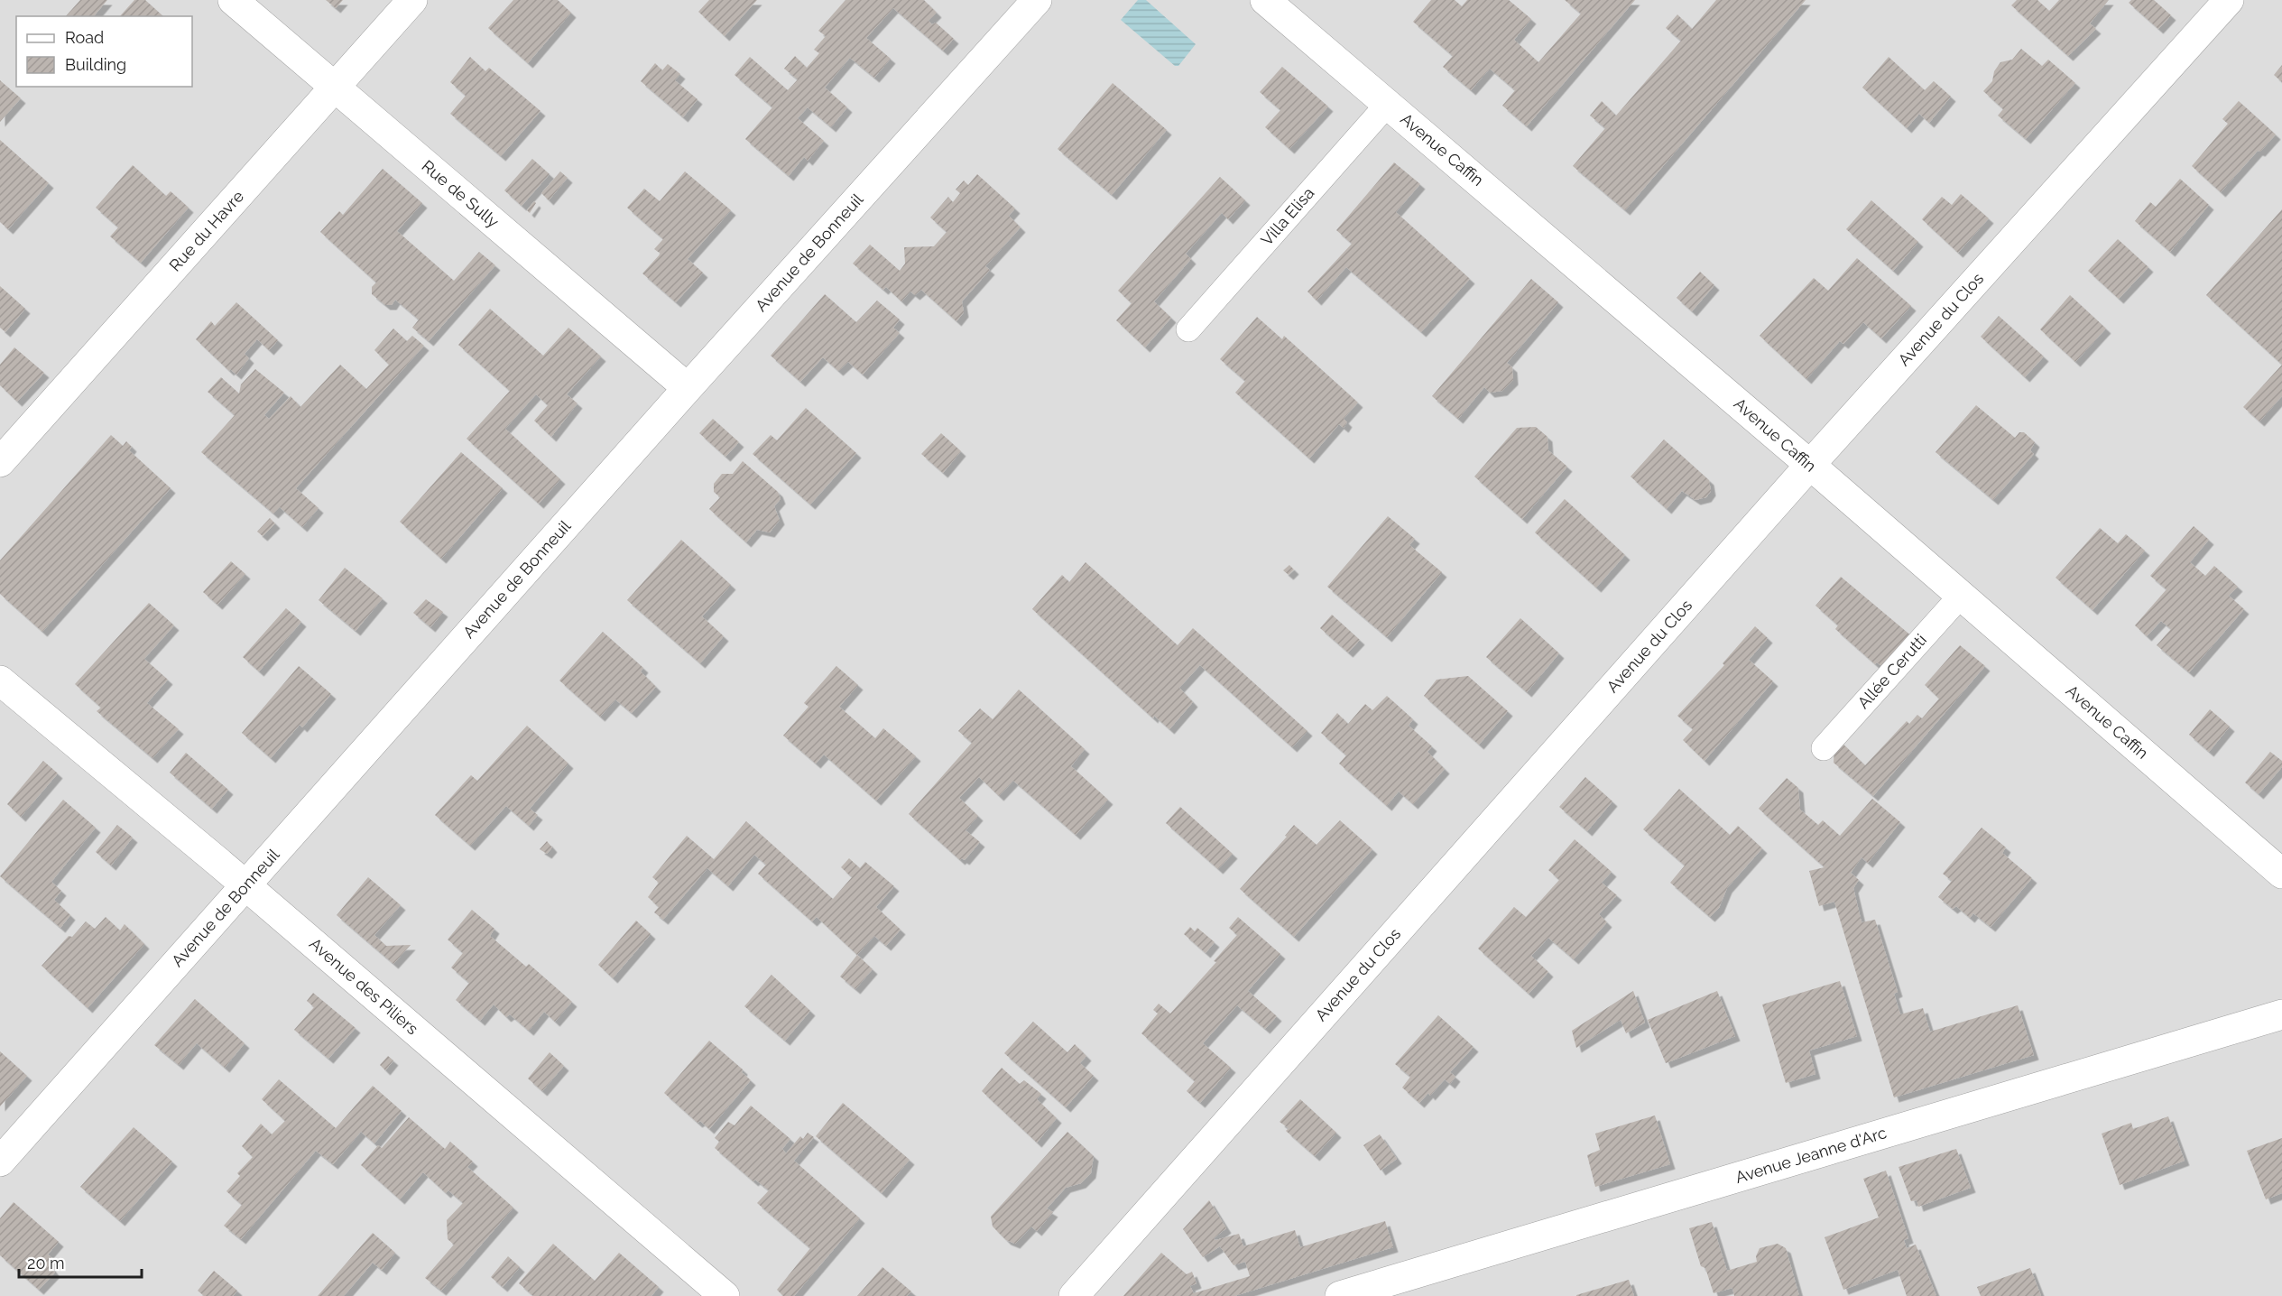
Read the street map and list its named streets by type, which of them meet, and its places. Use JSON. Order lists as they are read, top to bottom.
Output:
{
  "streets": {
    "street": [
      "Avenue Caffin",
      "Rue de Sully",
      "Rue du Havre",
      "Avenue de Bonneuil",
      "Avenue du Clos",
      "Avenue des Piliers",
      "Avenue Jeanne d'Arc"
    ],
    "lane": ["Villa Elisa", "Allée Cerutti"]
  },
  "crossings": [
    ["Avenue Caffin", "Villa Elisa"],
    ["Avenue Caffin", "Avenue du Clos"],
    ["Avenue Caffin", "Allée Cerutti"],
    ["Rue de Sully", "Rue du Havre"],
    ["Rue de Sully", "Avenue de Bonneuil"],
    ["Avenue de Bonneuil", "Avenue des Piliers"]
  ],
  "legend": ["Road", "Building"],
  "scale_bar": "20 m"
}
